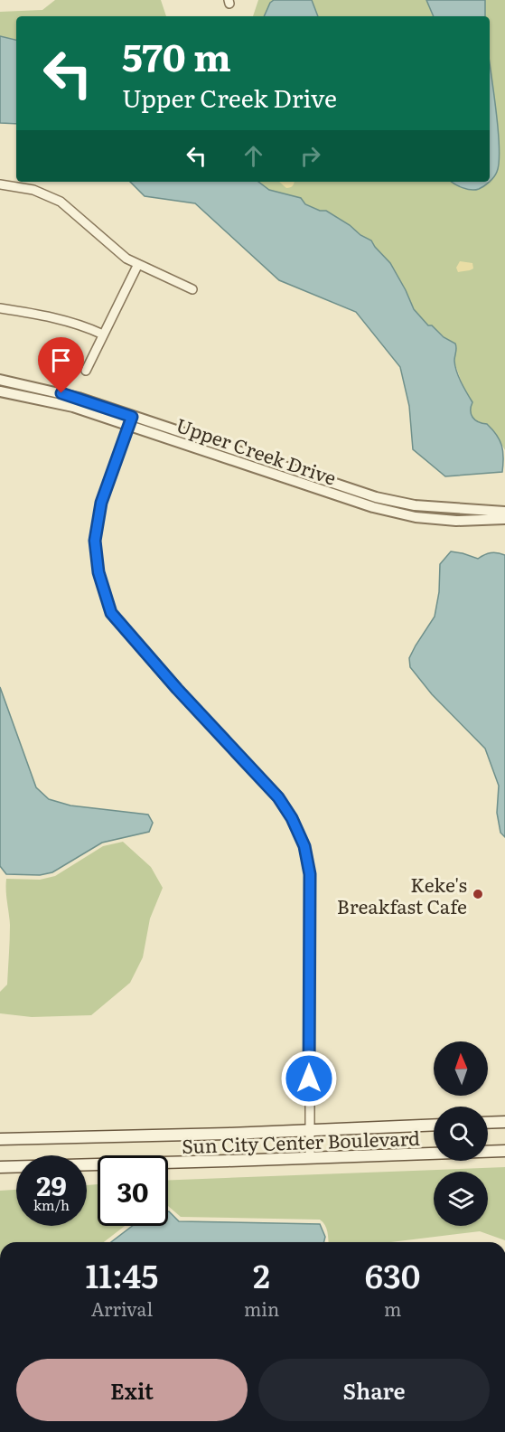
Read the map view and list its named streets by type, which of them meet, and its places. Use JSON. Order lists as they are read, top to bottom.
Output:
{
  "streets": {
    "main road": ["Sun City Center Boulevard"],
    "street": ["Upper Creek Drive"]
  },
  "places": ["Keke's Breakfast Cafe"],
  "north": "top",
  "page": {
    "turn": ["570 m", "Upper Creek Drive"],
    "speed": "29 km/h",
    "limit": "30",
    "eta": [
      "11:45",
      "Arrival",
      "2",
      "min",
      "630",
      "m"
    ],
    "buttons": ["Exit", "Share"]
  }
}
